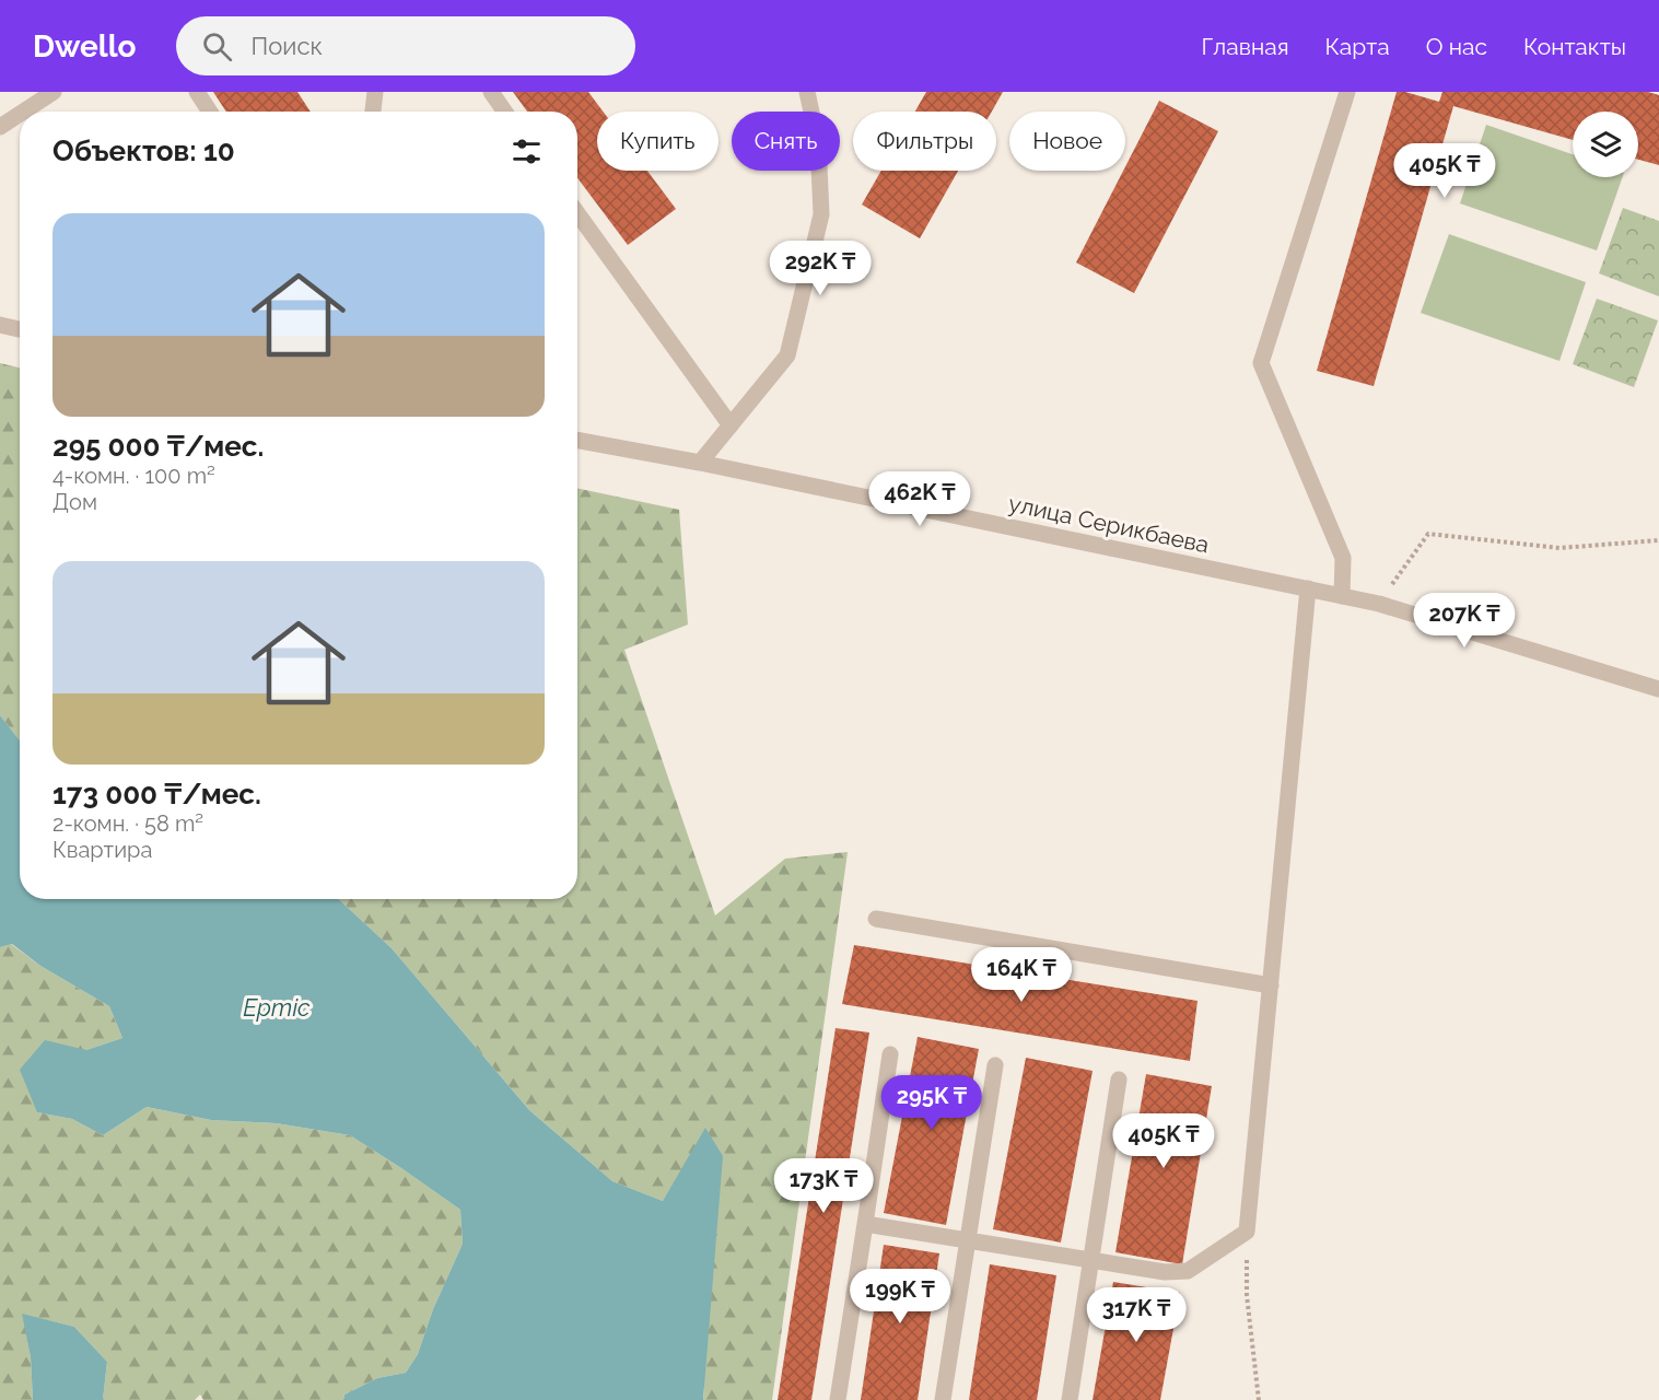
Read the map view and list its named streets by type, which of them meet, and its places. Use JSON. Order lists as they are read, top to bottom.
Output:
{
  "streets": {
    "street": ["улица Серикбаева"]
  },
  "water": ["Ертіс"],
  "page": {
    "header": "Dwello",
    "search": "Поиск",
    "nav": [
      "Главная",
      "Карта",
      "О нас",
      "Контакты"
    ],
    "chip": [
      "Купить",
      "Снять",
      "Фильтры",
      "Новое"
    ],
    "heading": "Объектов: 10",
    "price": [
      "405K ₸",
      "292K ₸",
      "462K ₸",
      "207K ₸",
      "164K ₸",
      "295K ₸",
      "405K ₸",
      "173K ₸",
      "199K ₸",
      "317K ₸"
    ],
    "list": [
      {
        "name": "295 000 ₸/мес.",
        "note": "4-комн. · 100 m² · Дом"
      },
      {
        "name": "173 000 ₸/мес.",
        "note": "2-комн. · 58 m² · Квартира"
      }
    ]
  }
}
